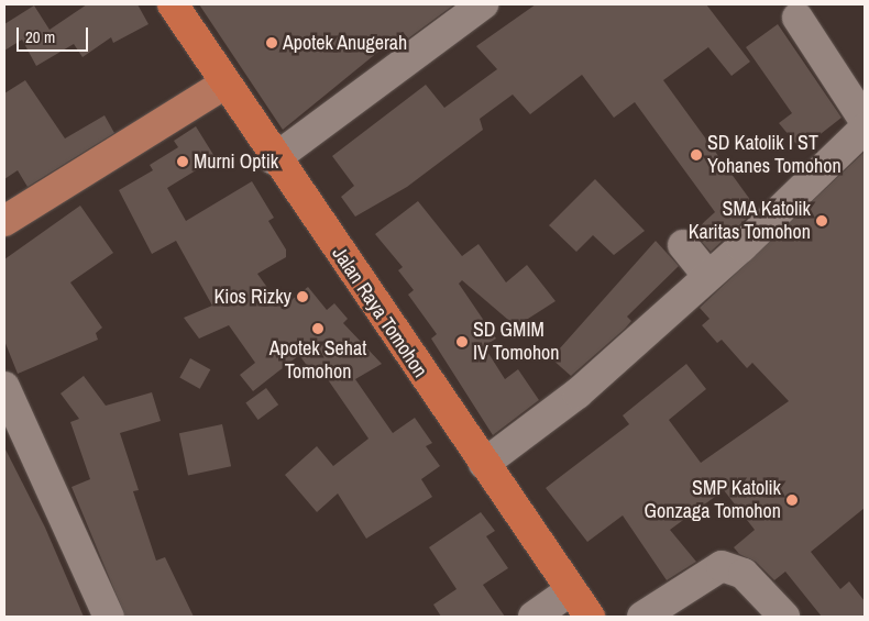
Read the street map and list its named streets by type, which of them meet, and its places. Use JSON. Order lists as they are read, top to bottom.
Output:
{
  "streets": {
    "highway": ["Jalan Raya Tomohon"]
  },
  "places": [
    "Apotek Anugerah",
    "SD Katolik I ST Yohanes Tomohon",
    "Murni Optik",
    "SMA Katolik Karitas Tomohon",
    "Kios Rizky",
    "Apotek Sehat Tomohon",
    "SD GMIM IV Tomohon",
    "SMP Katolik Gonzaga Tomohon"
  ],
  "scale_bar": "20 m"
}
